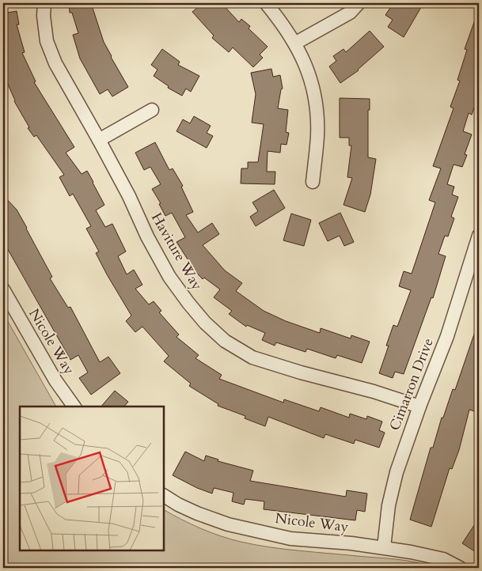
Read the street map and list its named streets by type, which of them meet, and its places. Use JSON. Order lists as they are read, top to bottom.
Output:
{
  "streets": {
    "street": ["Haviture Way", "Nicole Way", "Cimarron Drive"]
  },
  "crossings": [
    ["Haviture Way", "Cimarron Drive"],
    ["Nicole Way", "Cimarron Drive"]
  ]
}
